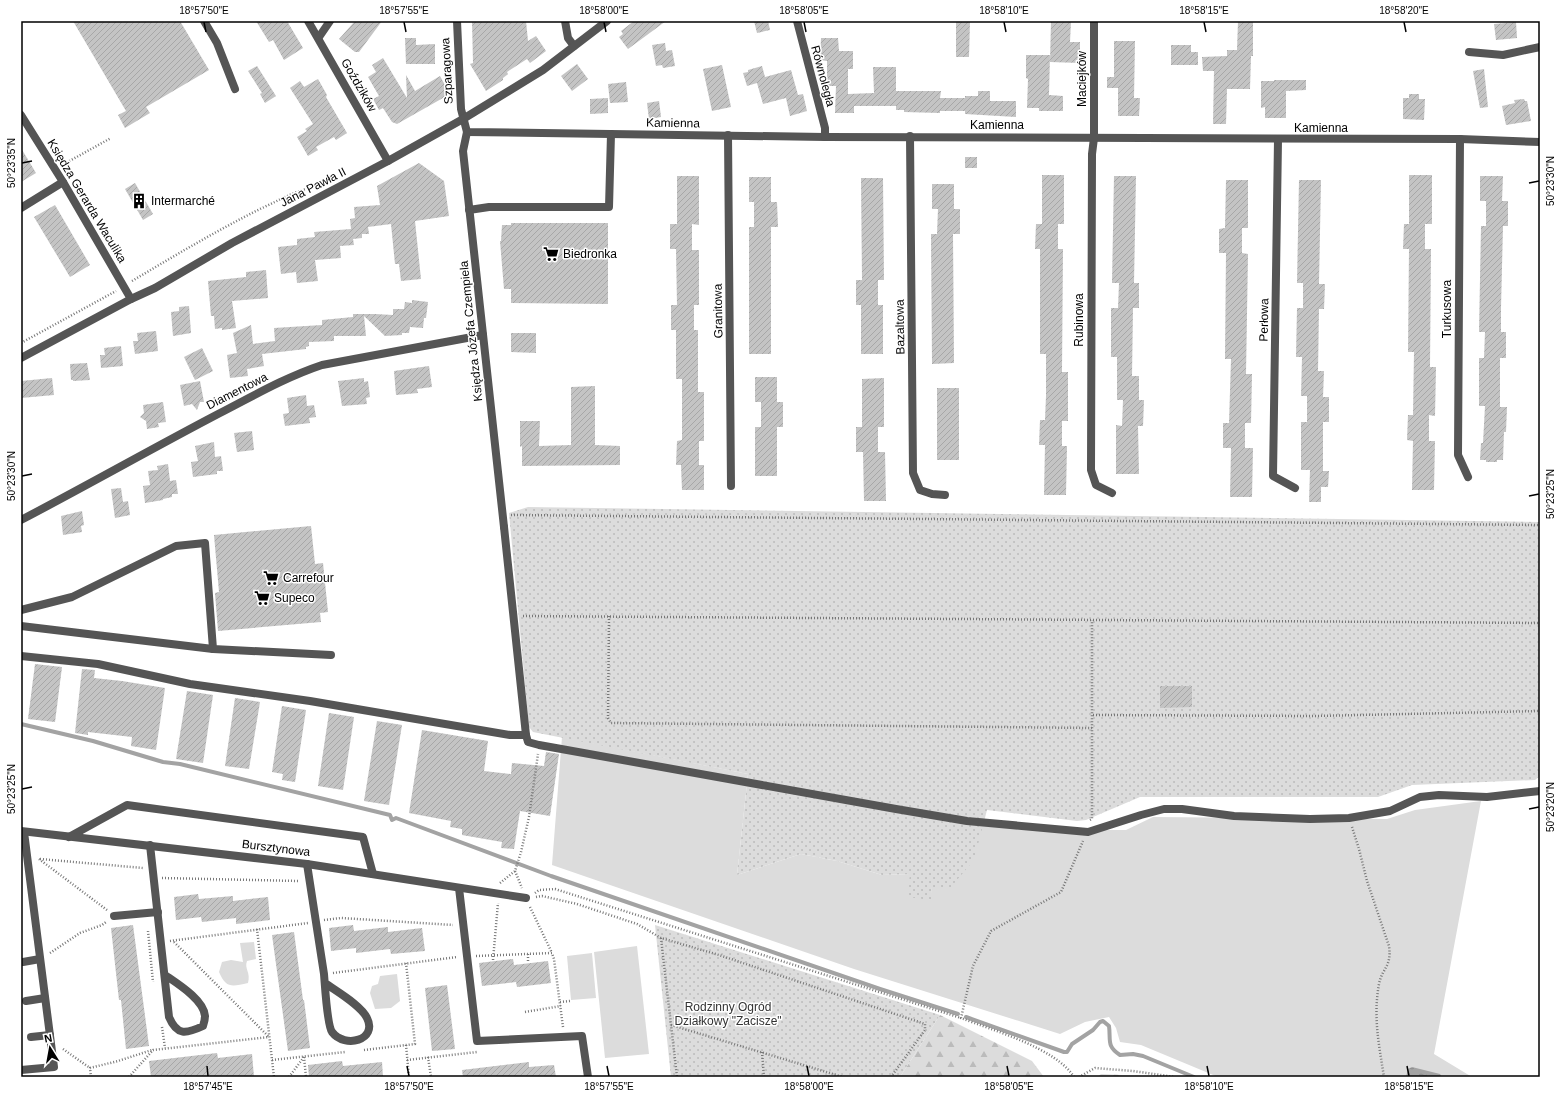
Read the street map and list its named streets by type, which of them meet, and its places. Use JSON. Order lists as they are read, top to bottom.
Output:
{
  "streets": {
    "street": [
      "Szparagowa",
      "Równoległa",
      "Maciejków",
      "Goździków",
      "Kamienna",
      "Jana Pawła II",
      "Księdza Gerarda Waculika",
      "Turkusowa",
      "Granitowa",
      "Rubinowa",
      "Perłowa",
      "Bazaltowa",
      "Księdza Józefa Czempiela",
      "Diamentowa",
      "Bursztynowa"
    ]
  },
  "crossings": [
    ["Szparagowa", "Jana Pawła II"],
    ["Równoległa", "Kamienna"],
    ["Maciejków", "Kamienna"],
    ["Maciejków", "Rubinowa"],
    ["Goździków", "Jana Pawła II"],
    ["Kamienna", "Turkusowa"],
    ["Kamienna", "Granitowa"],
    ["Kamienna", "Rubinowa"],
    ["Kamienna", "Perłowa"],
    ["Kamienna", "Bazaltowa"],
    ["Kamienna", "Księdza Józefa Czempiela"],
    ["Jana Pawła II", "Księdza Gerarda Waculika"],
    ["Księdza Józefa Czempiela", "Diamentowa"]
  ],
  "parks": ["Rodzinny Ogród Działkowy \"Zacisze\""],
  "places": {
    "building": ["Intermarché"],
    "supermarket": ["Biedronka", "Carrefour", "Supeco"]
  },
  "north": "top",
  "coordinates": [
    "18°57'50\"E",
    "18°57'55\"E",
    "18°58'00\"E",
    "18°58'05\"E",
    "18°58'10\"E",
    "18°58'15\"E",
    "18°58'20\"E",
    "50°23'35\"N",
    "50°23'30\"N",
    "50°23'25\"N",
    "50°23'20\"N",
    "18°57'45\"E"
  ]
}
